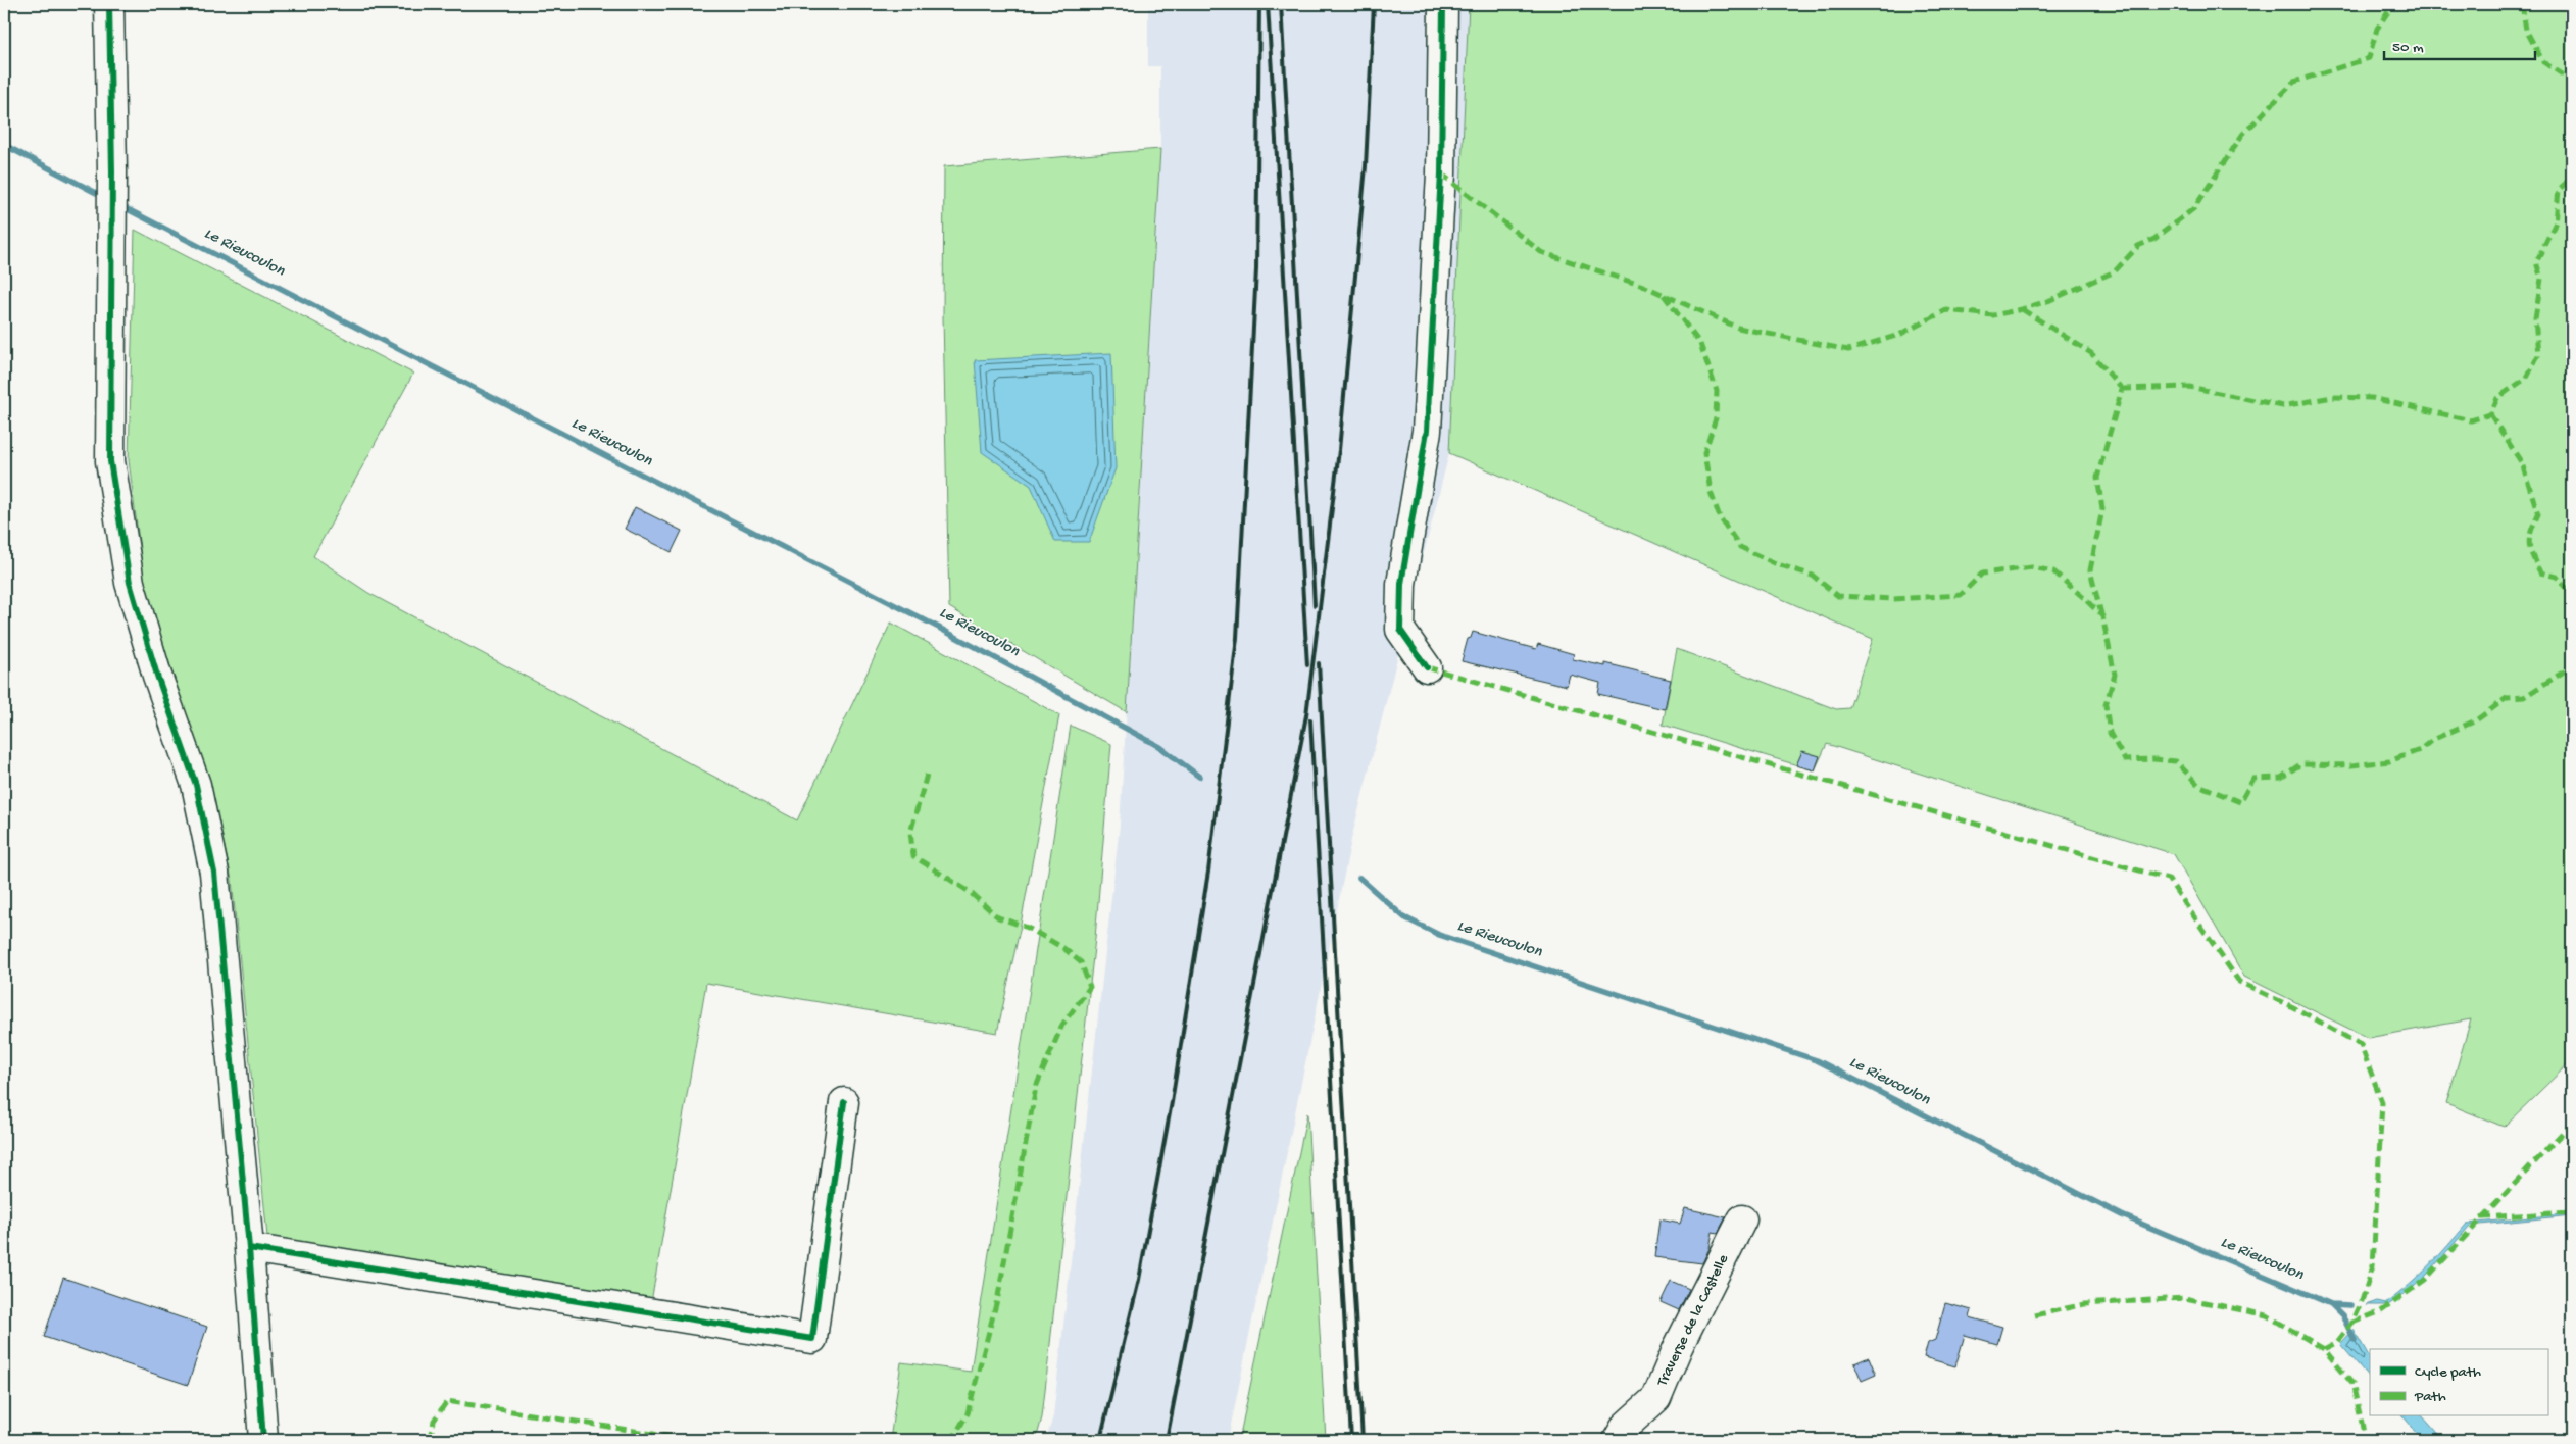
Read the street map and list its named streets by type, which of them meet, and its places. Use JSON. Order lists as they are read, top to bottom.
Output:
{
  "streets": {
    "street": ["Traverse de la Castelle"]
  },
  "water": ["Le Rieucoulon"],
  "legend": ["Cycle path", "Path"],
  "scale_bar": "50 m"
}
